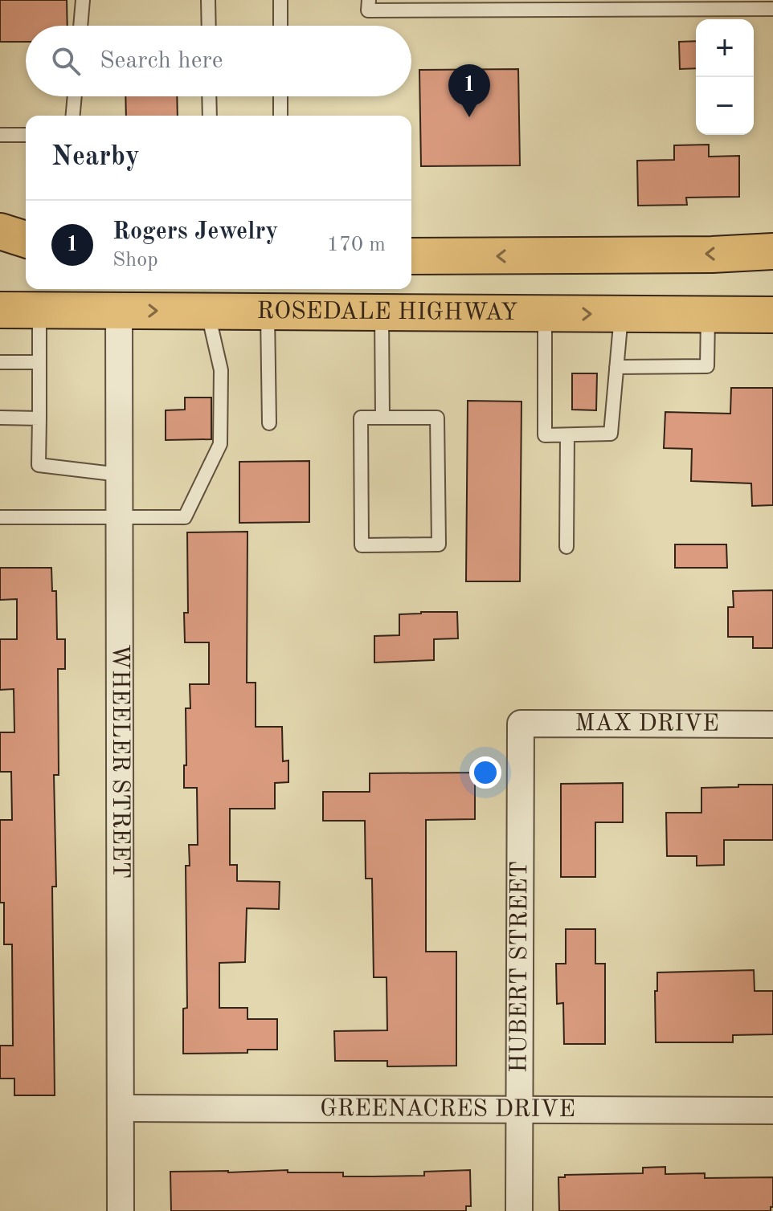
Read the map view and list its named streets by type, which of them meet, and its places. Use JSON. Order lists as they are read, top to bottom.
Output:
{
  "streets": {
    "main road": ["ROSEDALE HIGHWAY"],
    "street": [
      "MAX DRIVE",
      "WHEELER STREET",
      "HUBERT STREET",
      "GREENACRES DRIVE"
    ]
  },
  "crossings": [
    ["ROSEDALE HIGHWAY", "WHEELER STREET"],
    ["MAX DRIVE", "HUBERT STREET"],
    ["WHEELER STREET", "GREENACRES DRIVE"],
    ["HUBERT STREET", "GREENACRES DRIVE"]
  ],
  "page": {
    "map_buttons": ["+", "−"],
    "search": "Search here",
    "pins": "1",
    "heading": "Nearby",
    "list": [
      {
        "mark": "1",
        "name": "Rogers Jewelry",
        "note": "Shop",
        "value": "170 m"
      }
    ]
  }
}
